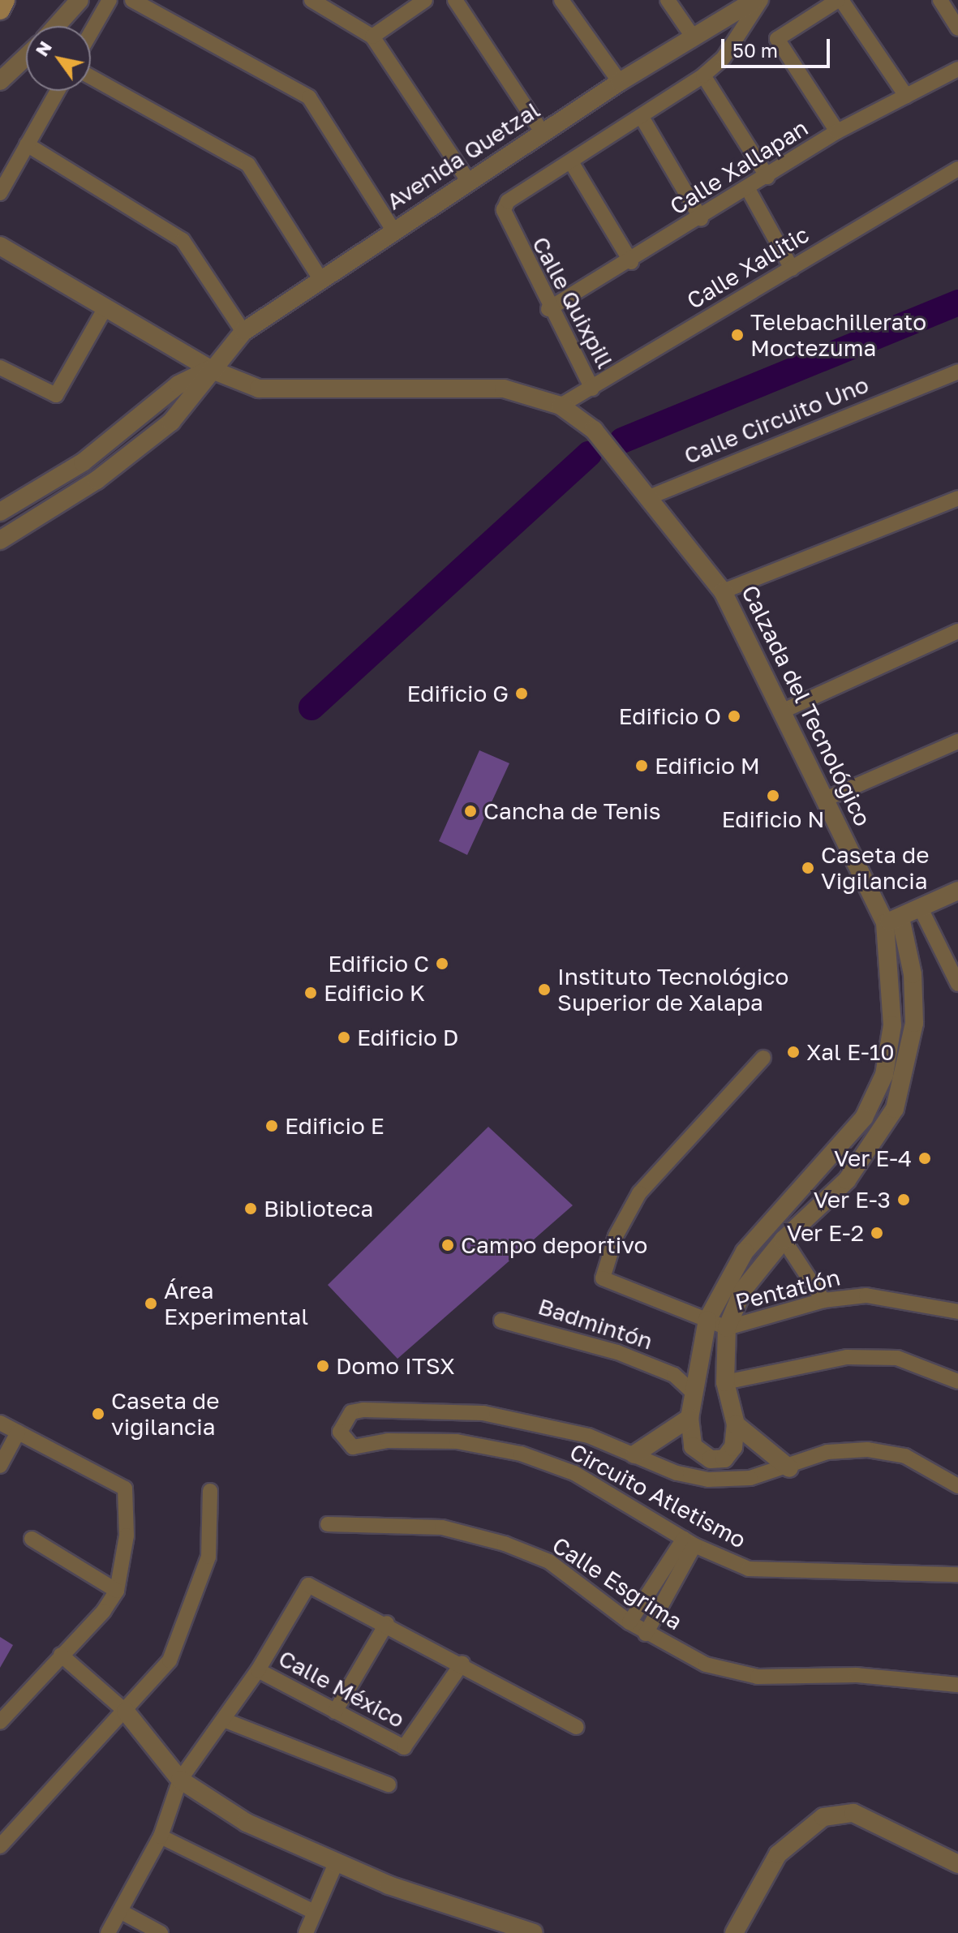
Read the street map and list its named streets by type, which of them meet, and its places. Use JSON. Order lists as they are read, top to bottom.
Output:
{
  "streets": {
    "street": [
      "Avenida Quetzal",
      "Calle Xallapan",
      "Calle Xallitic",
      "Calle Quixpill",
      "Calle Circuito Uno",
      "Calzada del Tecnológico",
      "Pentatlón",
      "Badmintón",
      "Circuito Atletismo",
      "Calle Esgrima",
      "Calle México"
    ]
  },
  "crossings": [
    ["Avenida Quetzal", "Calzada del Tecnológico"],
    ["Calle Xallapan", "Calle Quixpill"],
    ["Calle Xallitic", "Calle Quixpill"],
    ["Calle Xallitic", "Calzada del Tecnológico"],
    ["Calle Circuito Uno", "Calzada del Tecnológico"]
  ],
  "places": [
    "Telebachillerato Moctezuma",
    "Edificio G",
    "Edificio O",
    "Edificio M",
    "Edificio N",
    "Cancha de Tenis",
    "Caseta de Vigilancia",
    "Edificio C",
    "Instituto Tecnológico Superior de Xalapa",
    "Edificio K",
    "Edificio D",
    "Xal E-10",
    "Edificio E",
    "Ver E-4",
    "Ver E-3",
    "Biblioteca",
    "Ver E-2",
    "Campo deportivo",
    "Área Experimental",
    "Domo ITSX",
    "Caseta de vigilancia"
  ],
  "scale_bar": "50 m",
  "north": "top left"
}
